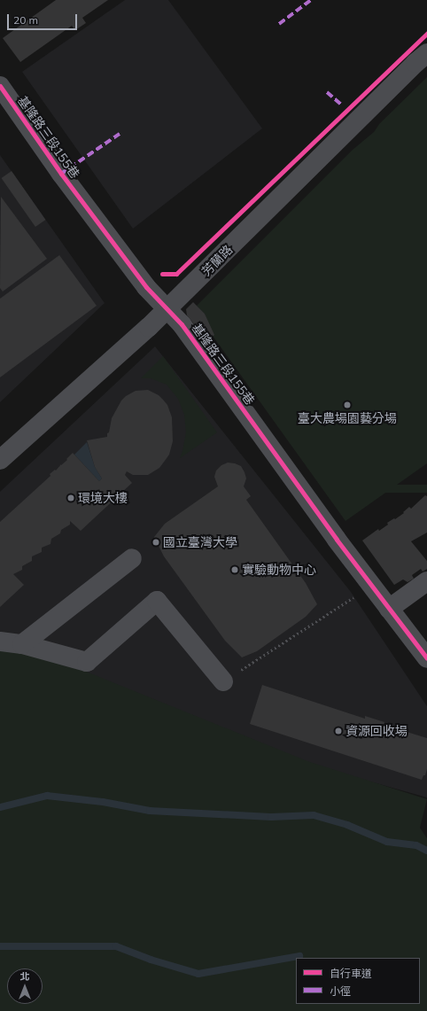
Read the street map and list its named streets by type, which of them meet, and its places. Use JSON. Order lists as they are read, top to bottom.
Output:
{
  "streets": {
    "street": ["基隆路三段155巷", "芳蘭路"]
  },
  "crossings": [
    ["基隆路三段155巷", "芳蘭路"]
  ],
  "places": [
    "臺大農場園藝分場",
    "環境大樓",
    "國立臺灣大學",
    "實驗動物中心",
    "資源回收場"
  ],
  "legend": ["自行車道", "小徑"],
  "scale_bar": "20 m",
  "north": "top"
}
